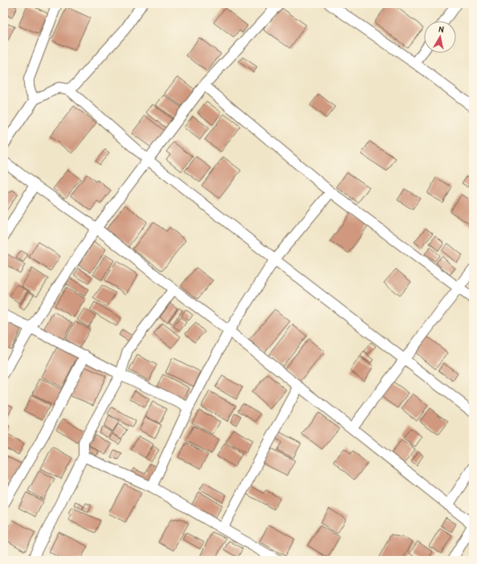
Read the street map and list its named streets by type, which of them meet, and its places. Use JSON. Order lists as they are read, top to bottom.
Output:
{
  "north": "top"
}
